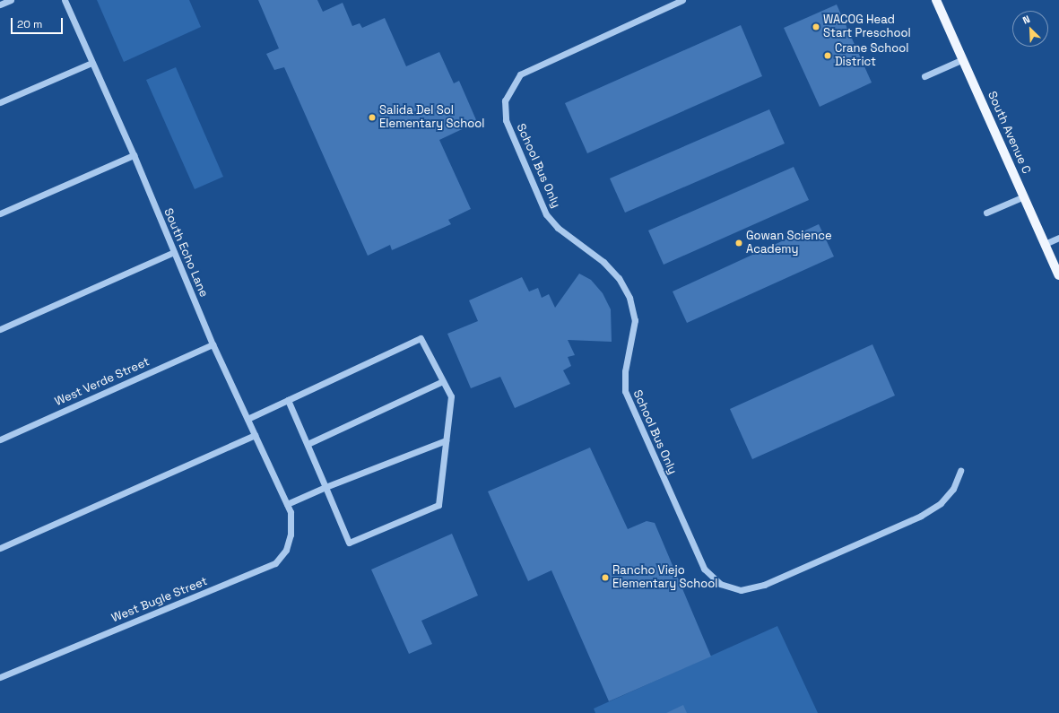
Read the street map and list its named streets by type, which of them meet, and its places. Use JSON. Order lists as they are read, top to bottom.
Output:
{
  "streets": {
    "main road": ["South Avenue C"],
    "street": [
      "School Bus Only",
      "South Echo Lane",
      "West Verde Street",
      "West Bugle Street"
    ]
  },
  "crossings": [
    ["South Echo Lane", "West Verde Street"],
    ["South Echo Lane", "West Bugle Street"]
  ],
  "places": [
    "WACOG Head Start Preschool",
    "Crane School District",
    "Salida Del Sol Elementary School",
    "Gowan Science Academy",
    "Rancho Viejo Elementary School"
  ],
  "scale_bar": "20 m",
  "north": "top left"
}
